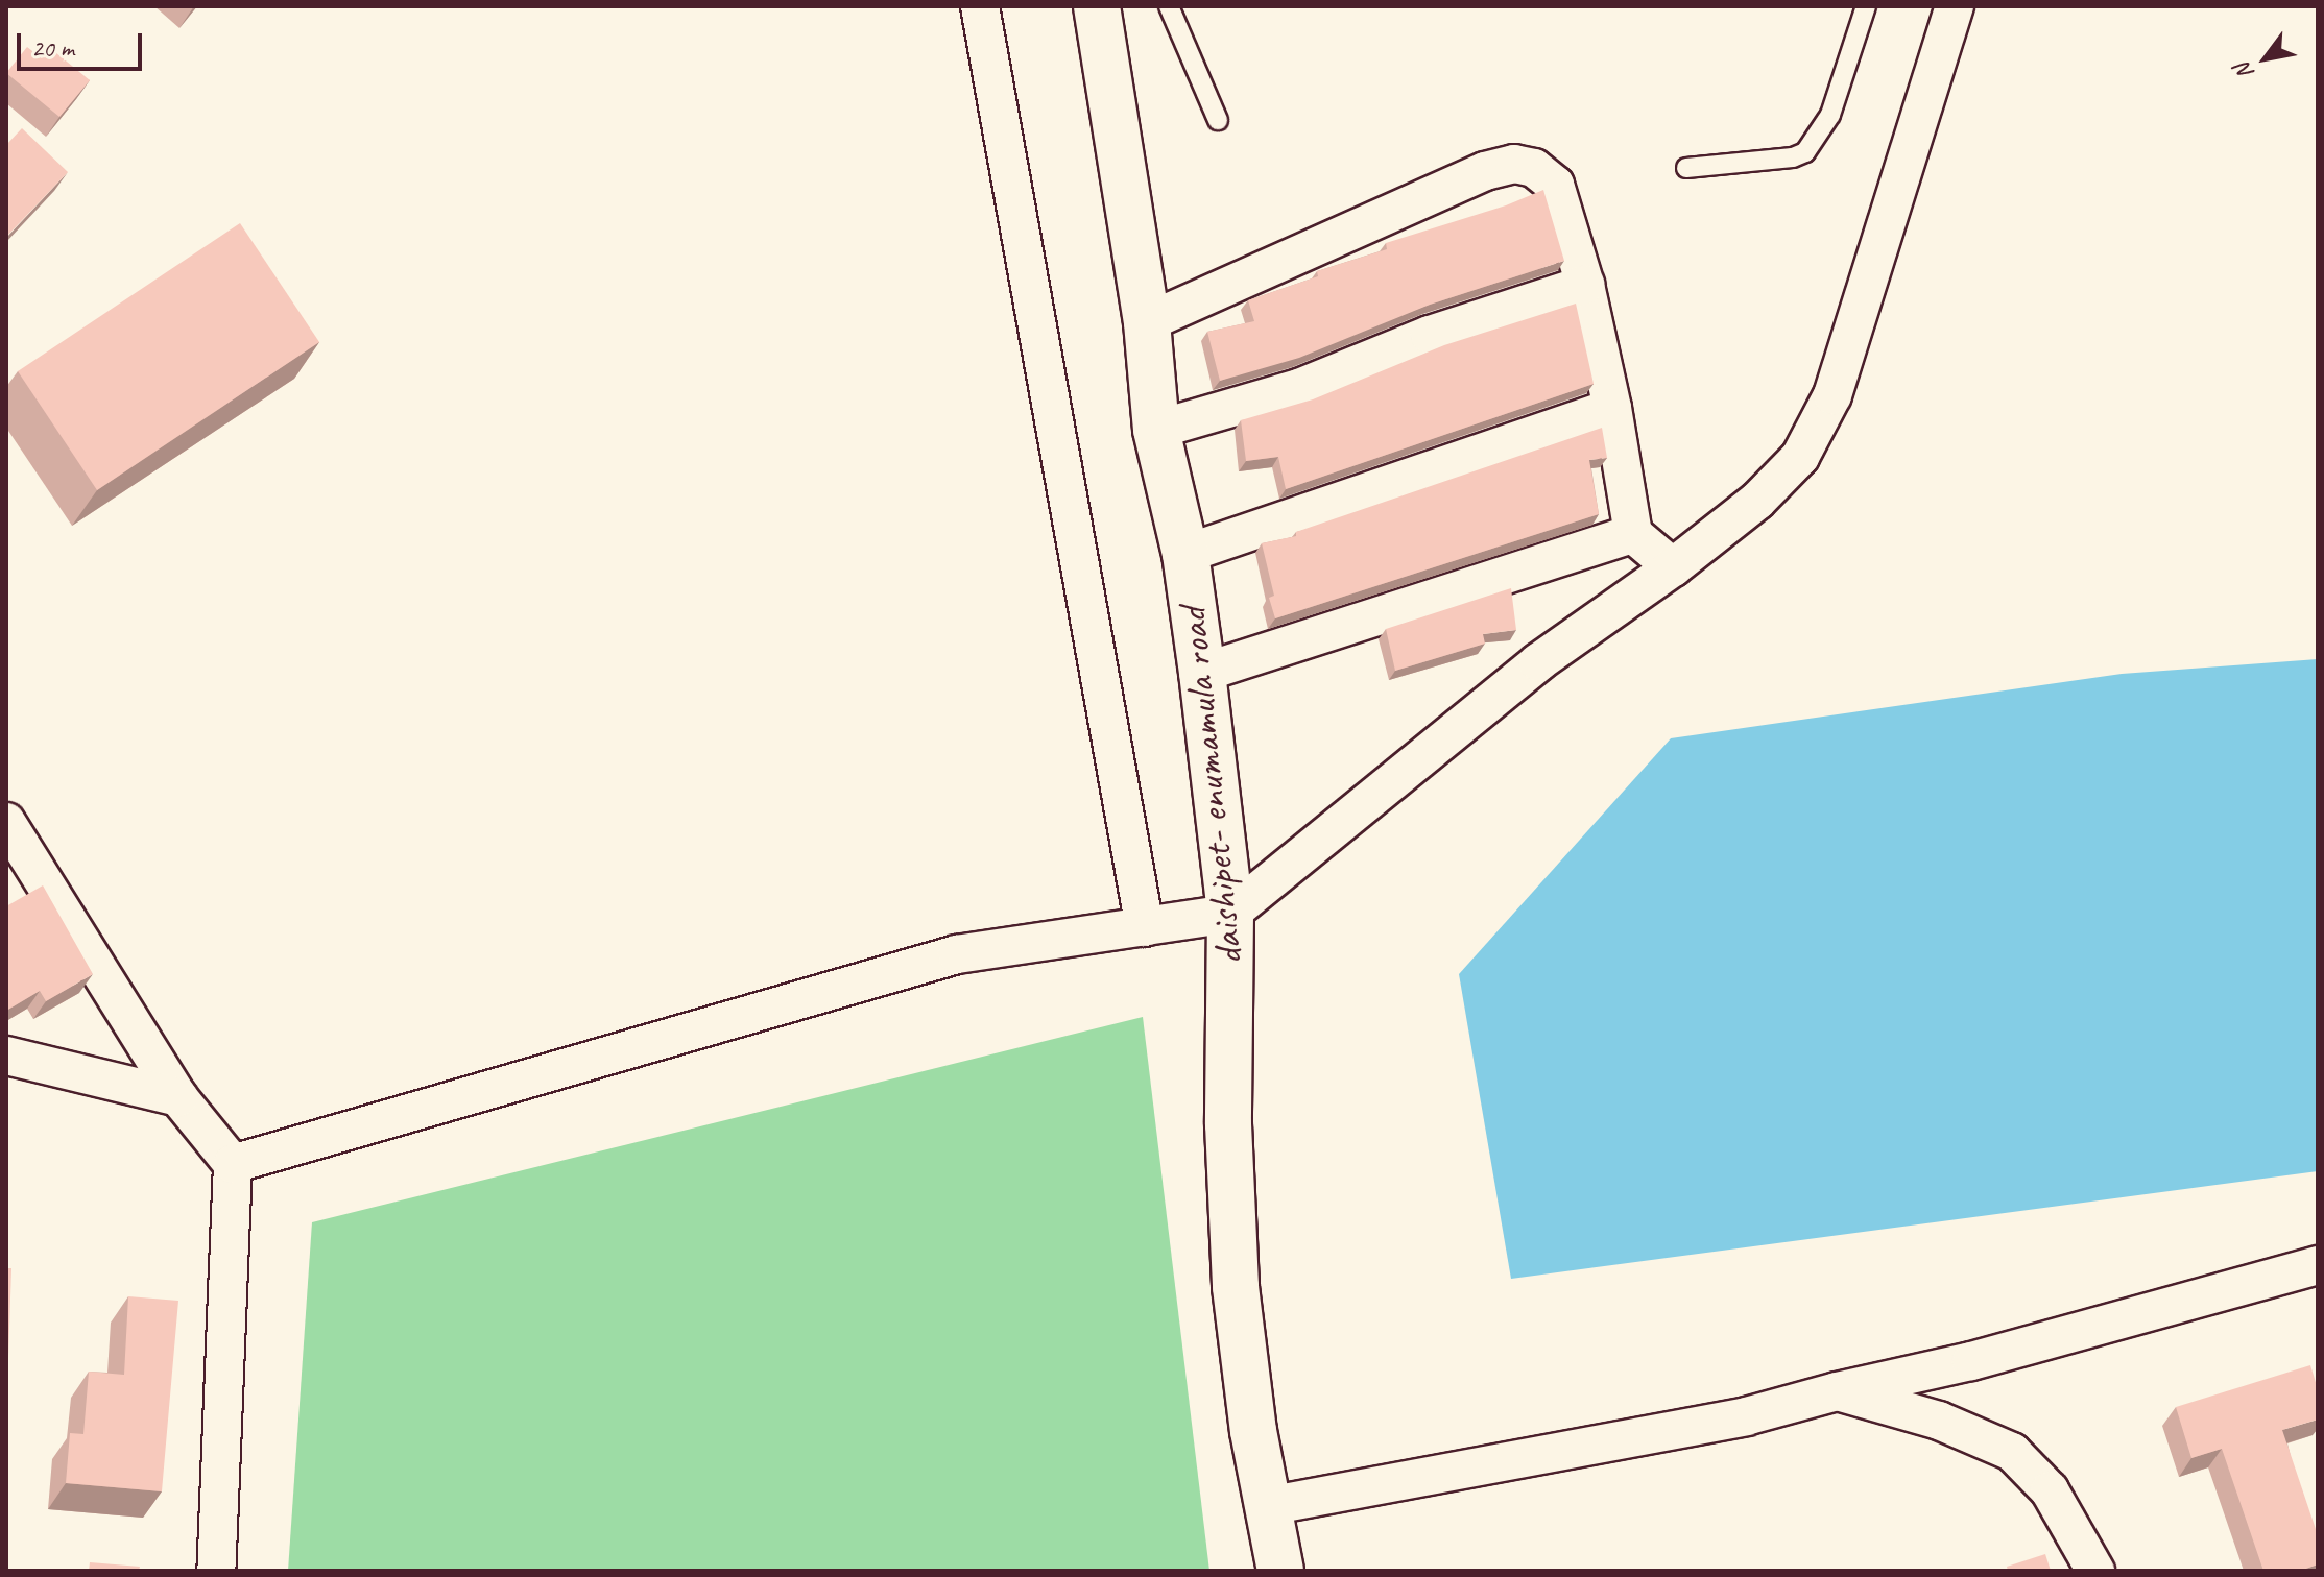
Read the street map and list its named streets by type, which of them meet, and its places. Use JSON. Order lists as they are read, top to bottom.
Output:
{
  "streets": {
    "street": ["daishipet- enumamula road"]
  },
  "scale_bar": "20 m",
  "north": "bottom left"
}
